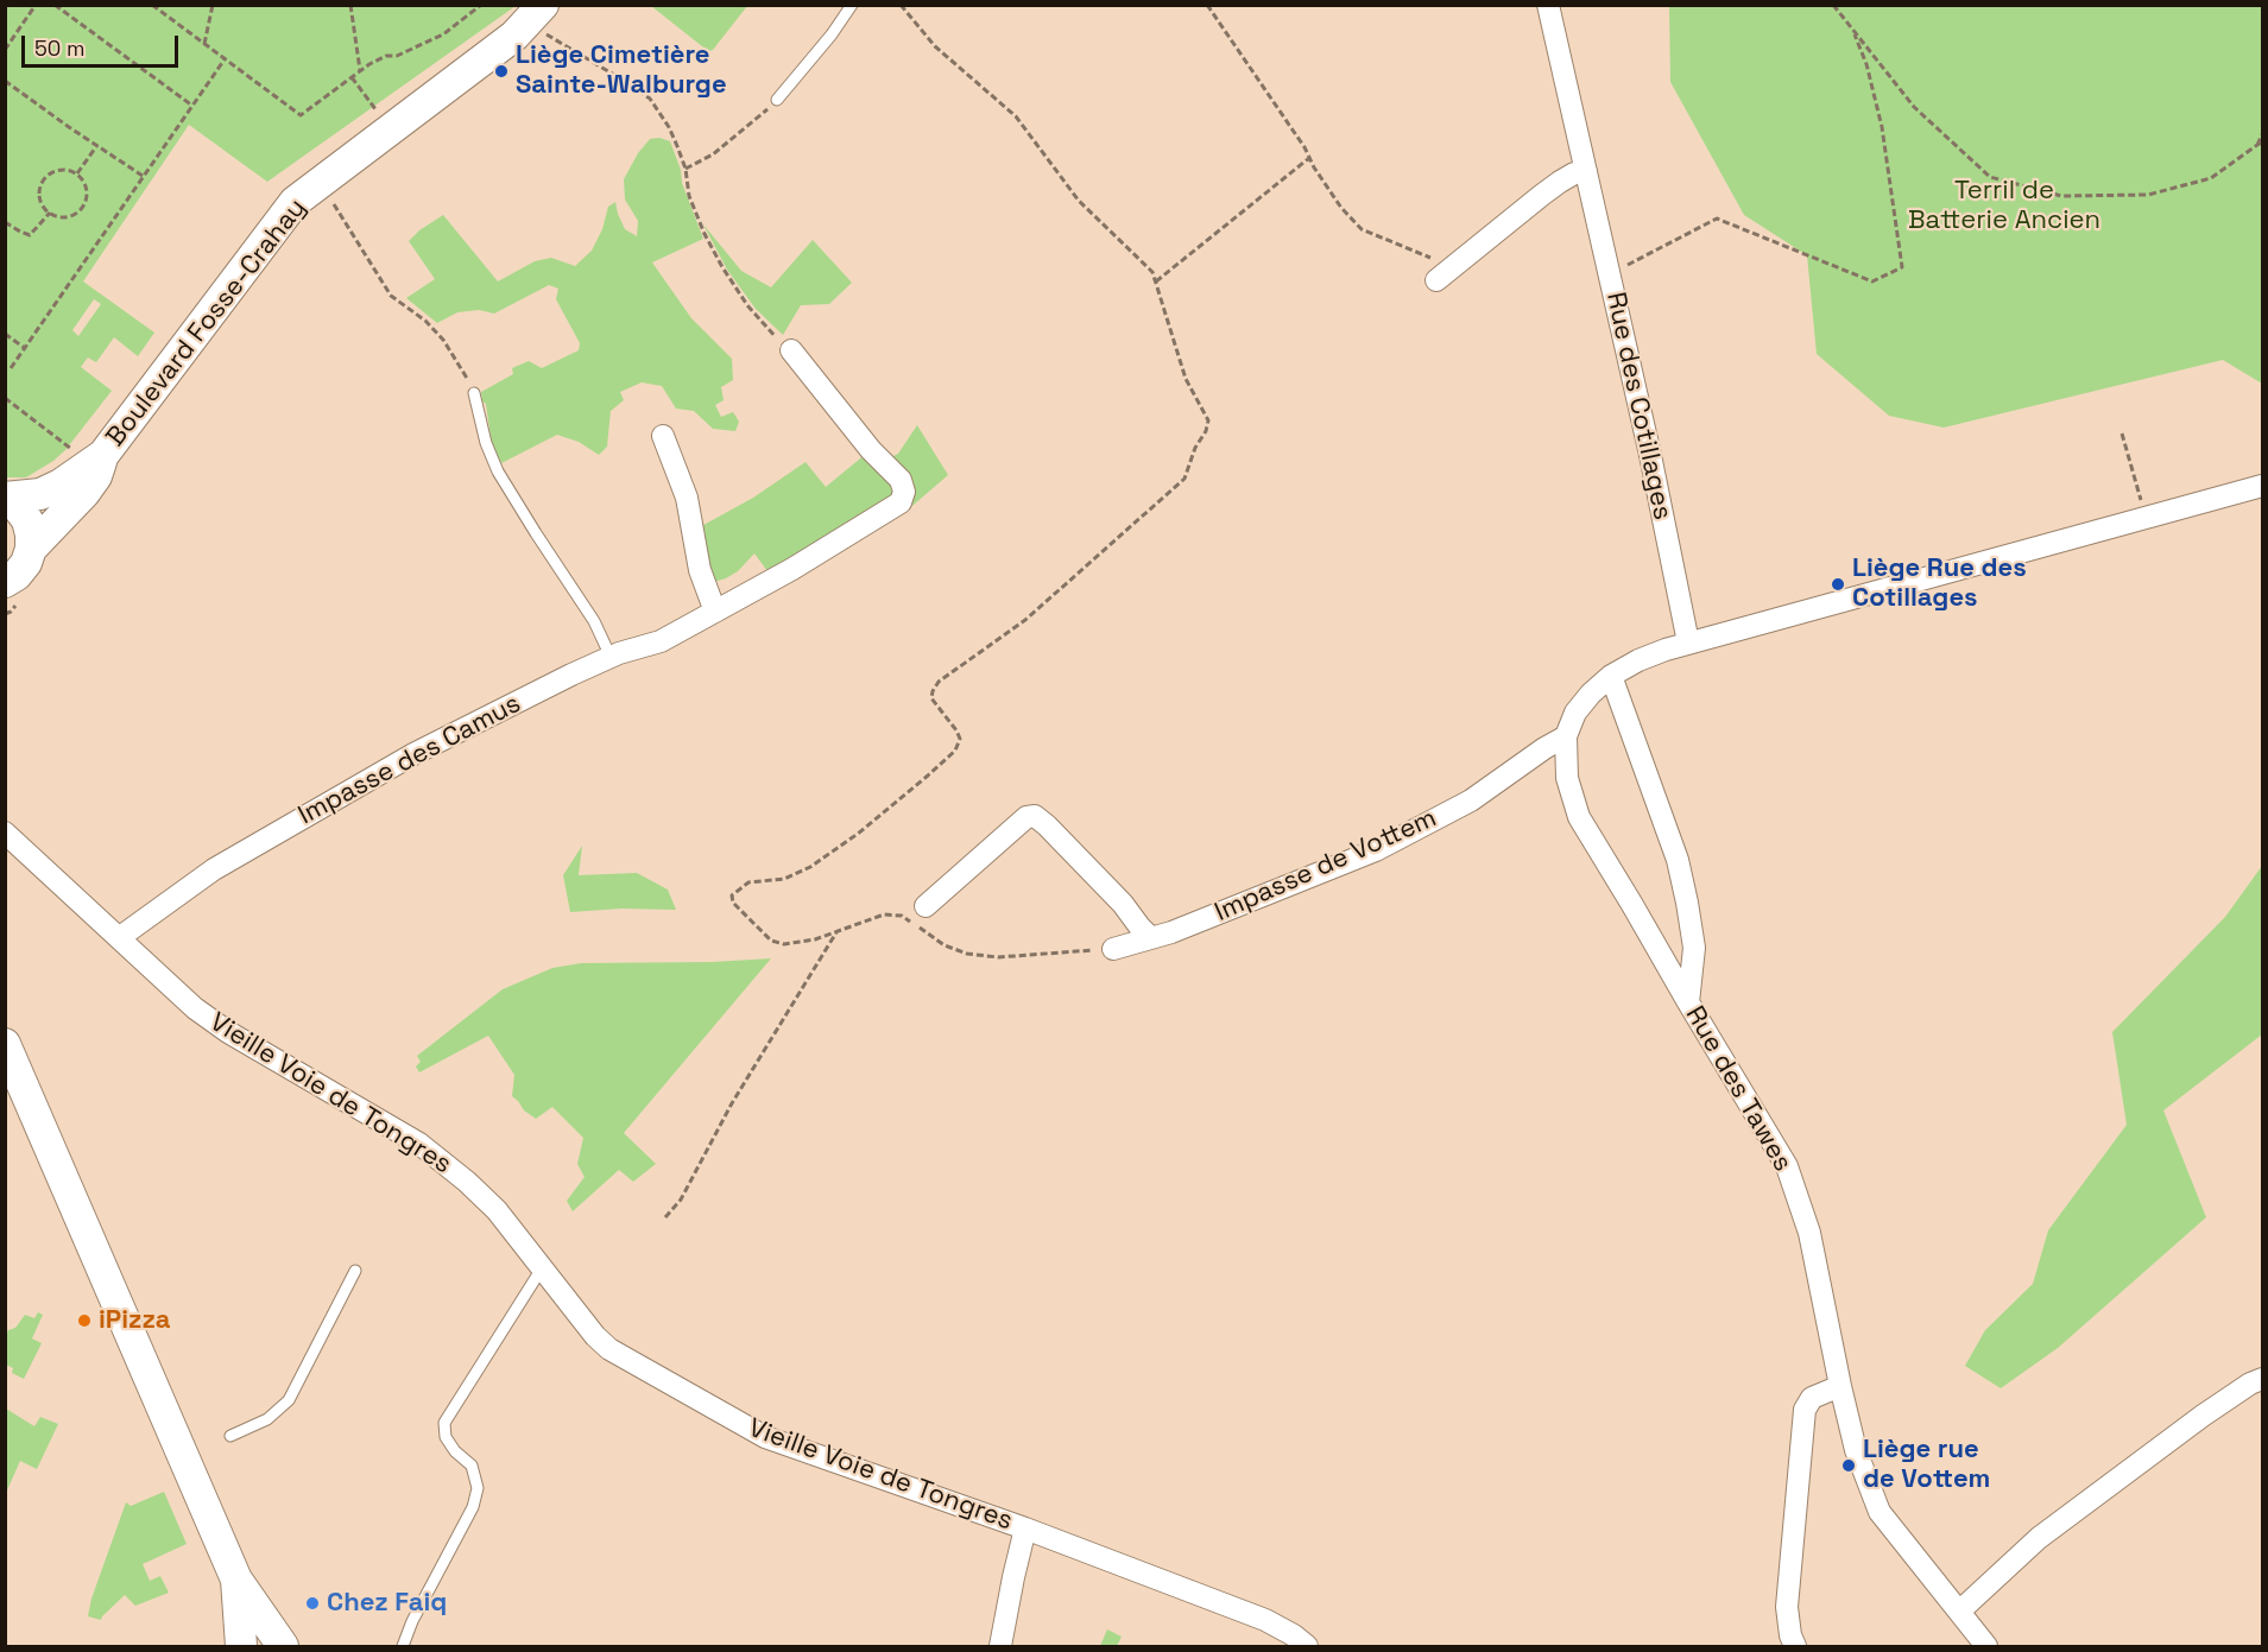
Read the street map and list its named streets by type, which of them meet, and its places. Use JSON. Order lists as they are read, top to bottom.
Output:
{
  "streets": {
    "street": [
      "Boulevard Fosse-Crahay",
      "Rue des Cotillages",
      "Impasse des Camus",
      "Impasse de Vottem",
      "Rue des Tawes",
      "Vieille Voie de Tongres"
    ]
  },
  "crossings": [
    ["Rue des Cotillages", "Rue des Tawes"],
    ["Impasse des Camus", "Vieille Voie de Tongres"],
    ["Impasse de Vottem", "Rue des Tawes"]
  ],
  "parks": ["Terril de Batterie Ancien"],
  "places": [
    "Liège Cimetière Sainte-Walburge",
    "Liège Rue des Cotillages",
    "iPizza",
    "Liège rue de Vottem",
    "Chez Faiq"
  ],
  "scale_bar": "50 m"
}
